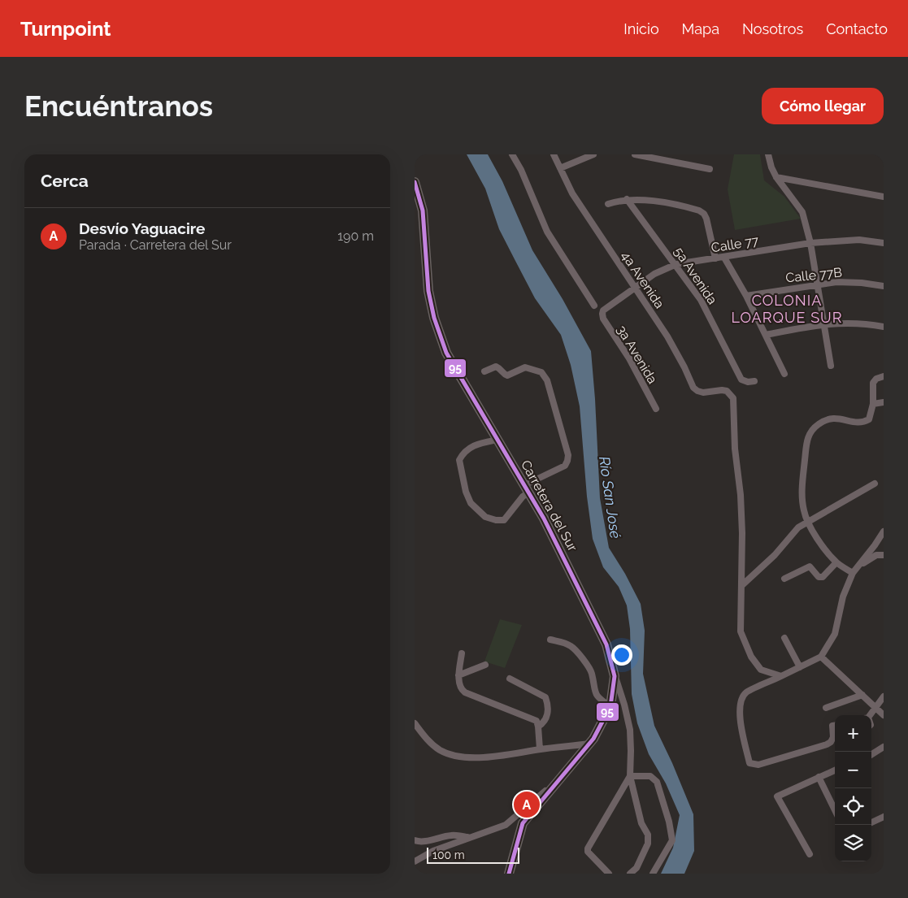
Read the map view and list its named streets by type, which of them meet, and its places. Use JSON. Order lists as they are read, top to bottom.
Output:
{
  "streets": {
    "highway": ["Carretera del Sur"],
    "street": [
      "Calle 77",
      "Calle 77B",
      "5a Avenida",
      "4a Avenida",
      "3a Avenida"
    ]
  },
  "crossings": [
    ["Calle 77", "5a Avenida"],
    ["Calle 77", "4a Avenida"],
    ["Calle 77", "3a Avenida"]
  ],
  "districts": ["COLONIA LOARQUE SUR"],
  "water": ["Río San José"],
  "lines": ["transit line 95"],
  "scale_bar": "100 m",
  "page": {
    "header": "Turnpoint",
    "nav": [
      "Inicio",
      "Mapa",
      "Nosotros",
      "Contacto"
    ],
    "buttons": "Cómo llegar",
    "title": "Encuéntranos",
    "heading": "Cerca",
    "list": [
      {
        "mark": "A",
        "name": "Desvío Yaguacire",
        "note": "Parada · Carretera del Sur",
        "value": "190 m"
      }
    ],
    "map_buttons": ["+", "−"],
    "pins": "A",
    "scale": "100 m"
  }
}
